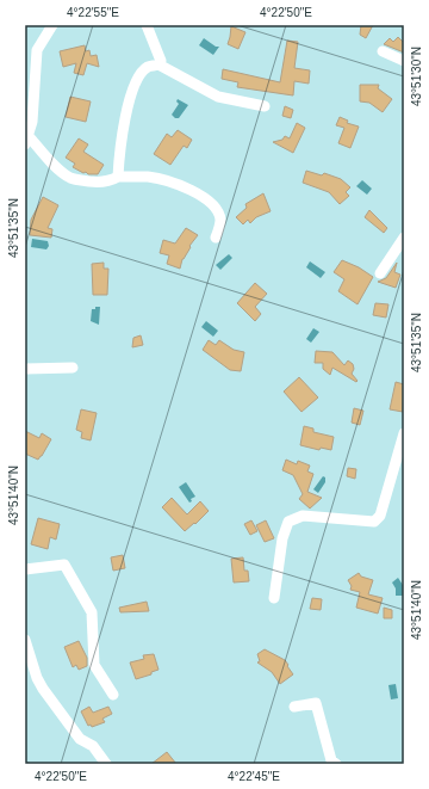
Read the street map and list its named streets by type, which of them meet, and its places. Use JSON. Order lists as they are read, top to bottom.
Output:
{
  "coordinates": [
    "4°22'55\"E",
    "4°22'50\"E",
    "43°51'30\"N",
    "43°51'35\"N",
    "43°51'40\"N",
    "4°22'45\"E"
  ]
}
